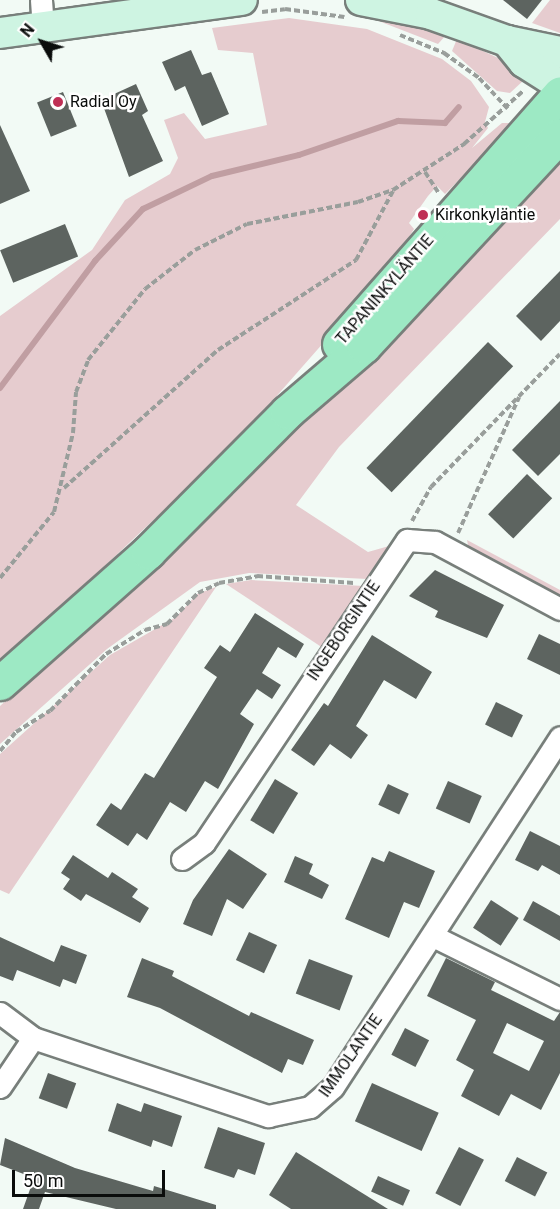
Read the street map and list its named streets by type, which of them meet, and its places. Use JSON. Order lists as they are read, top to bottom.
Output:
{
  "streets": {
    "main road": ["TAPANINKYLÄNTIE"],
    "street": ["INGEBORGINTIE", "IMMOLANTIE"]
  },
  "places": ["Radial Oy", "Kirkonkyläntie"],
  "scale_bar": "50 m",
  "north": "top left"
}
